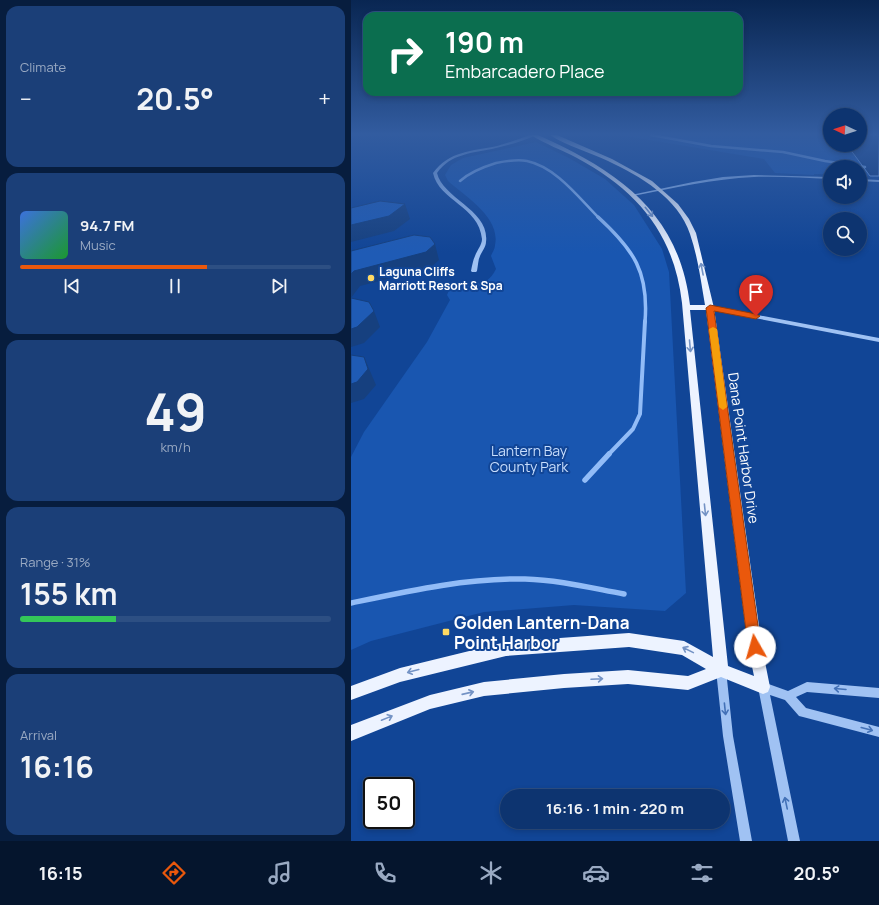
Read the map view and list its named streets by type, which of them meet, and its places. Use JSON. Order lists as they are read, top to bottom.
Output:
{
  "streets": {
    "main road": ["Dana Point Harbor Drive"]
  },
  "parks": ["Lantern Bay County Park"],
  "places": {
    "other": ["Laguna Cliffs Marriott Resort & Spa"],
    "transit": ["Golden Lantern-Dana Point Harbor"]
  },
  "north": "left",
  "page": {
    "tile": [
      "Climate",
      ["49", "km/h"],
      ["Range · 31%", "155 km"],
      ["Arrival", "16:16"]
    ],
    "turn": ["190 m", "Embarcadero Place"],
    "heat": ["−", "20.5°", "+"],
    "song": ["94.7 FM", "Music"],
    "limit": "50",
    "trip": "16:16 · 1 min · 220 m",
    "tabs": ["16:15", "20.5°"]
  }
}
